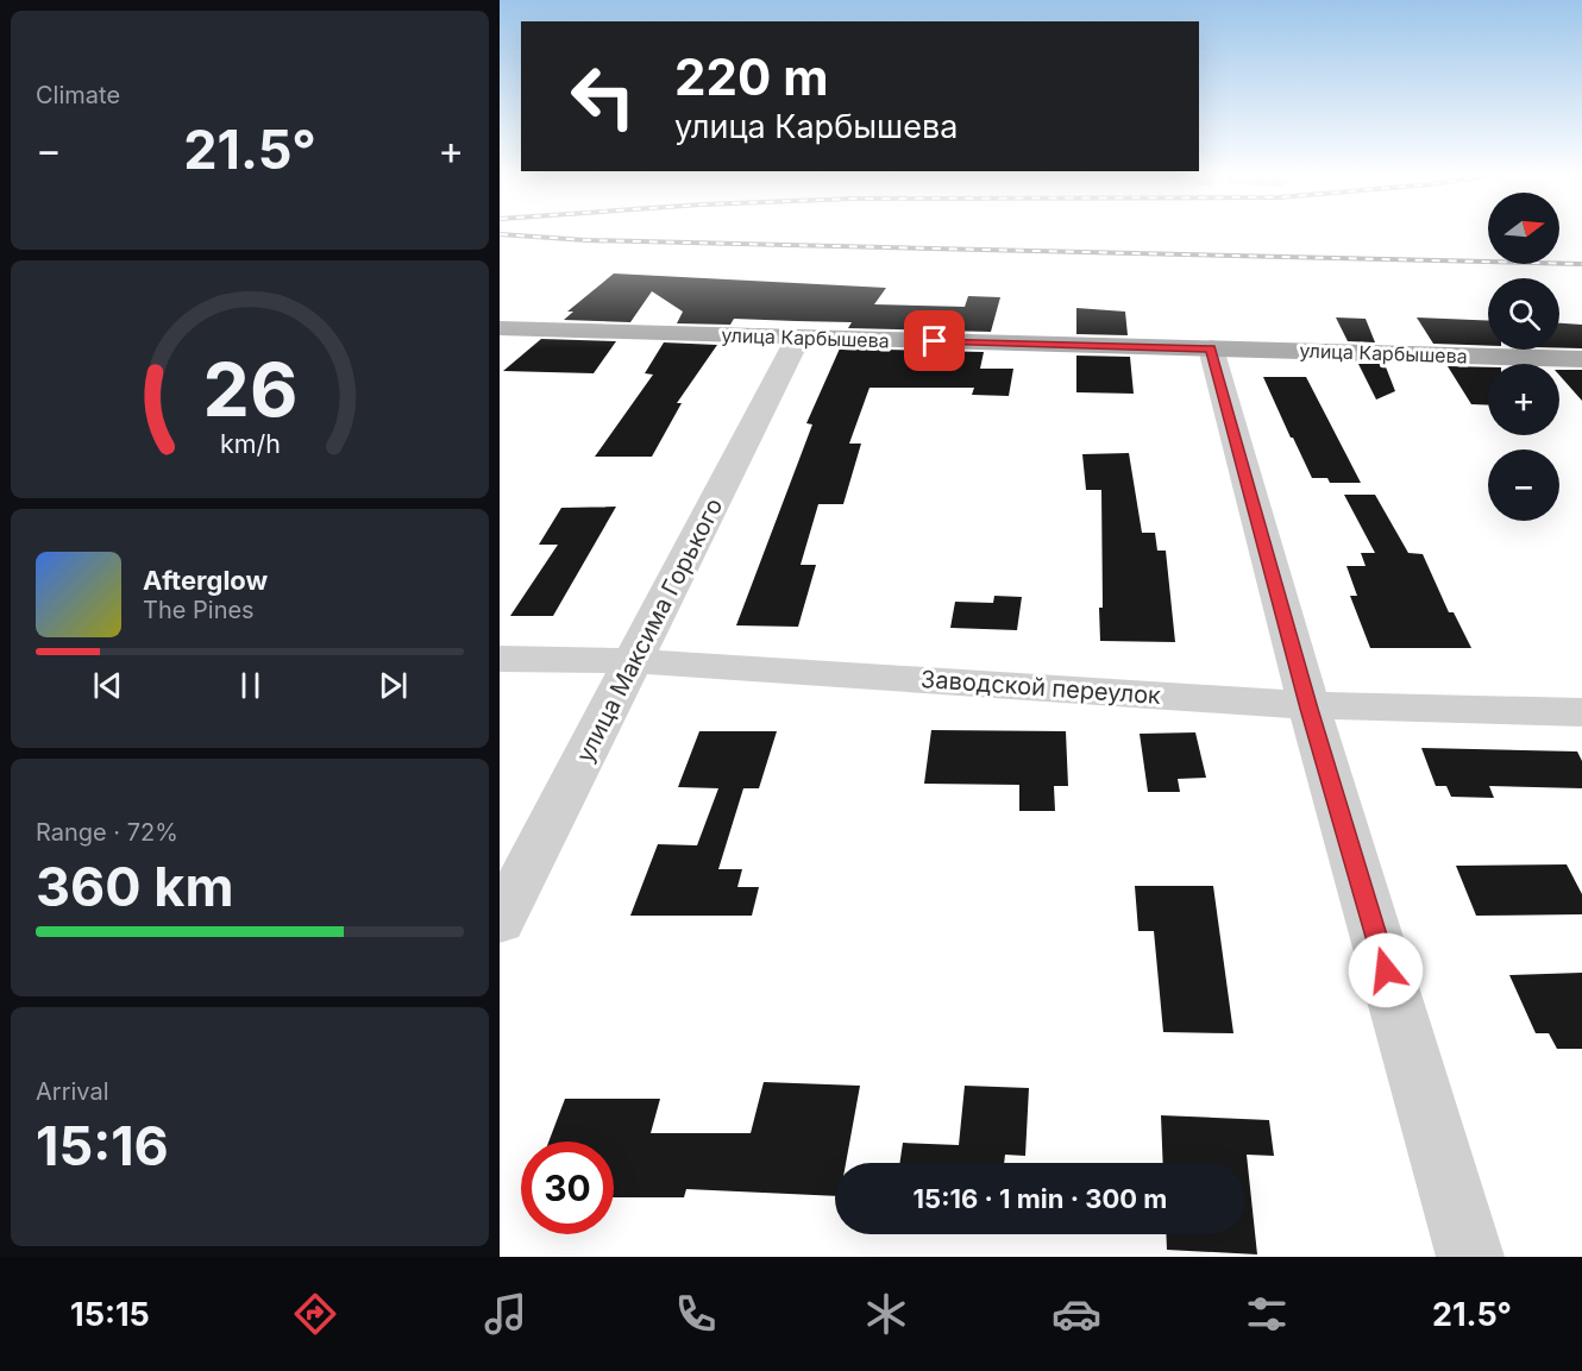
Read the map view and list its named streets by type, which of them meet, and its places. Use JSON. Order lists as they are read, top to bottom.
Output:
{
  "streets": {
    "main road": ["улица Карбышева"],
    "street": ["улица Максима Горького", "Заводской переулок"]
  },
  "crossings": [
    ["улица Карбышева", "улица Максима Горького"],
    ["улица Максима Горького", "Заводской переулок"]
  ],
  "north": "right",
  "page": {
    "tile": [
      "Climate",
      ["Range · 72%", "360 km"],
      ["Arrival", "15:16"]
    ],
    "turn": ["220 m", "улица Карбышева"],
    "heat": ["−", "21.5°", "+"],
    "map_buttons": ["+", "−"],
    "song": ["Afterglow", "The Pines"],
    "limit": "30",
    "trip": "15:16 · 1 min · 300 m",
    "tabs": ["15:15", "21.5°"],
    "gauge": ["26", "km/h"]
  }
}
